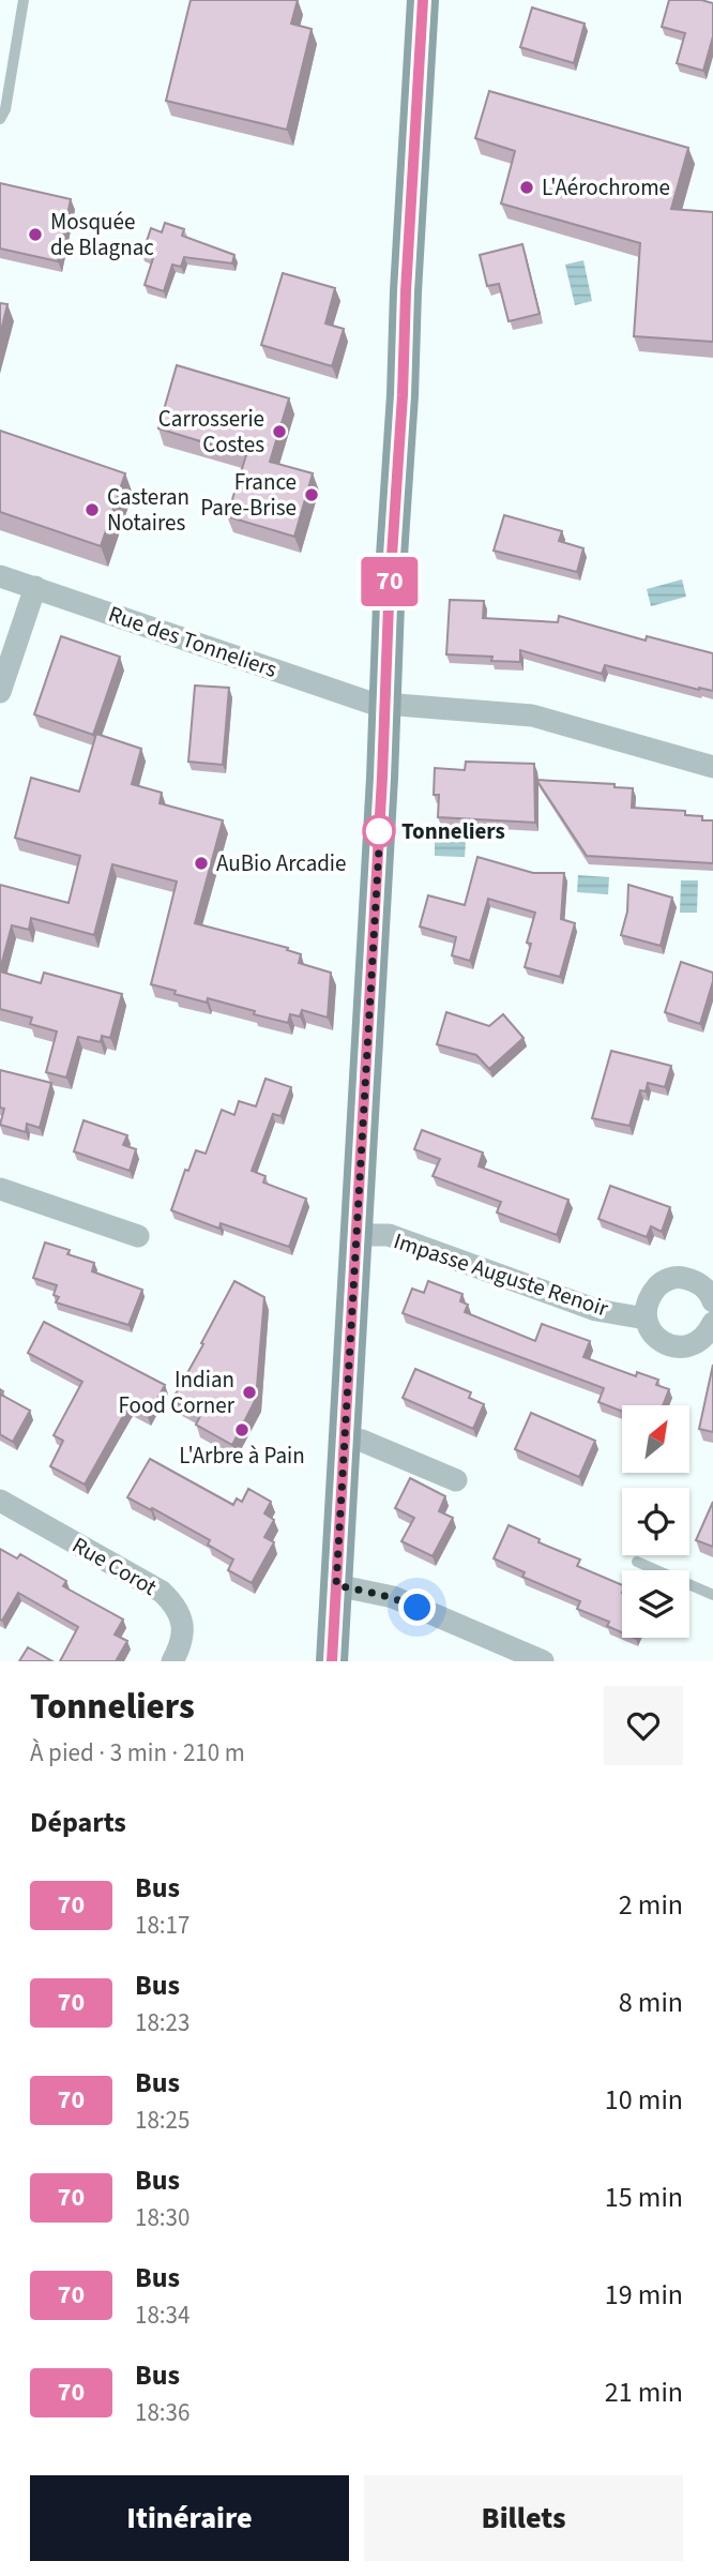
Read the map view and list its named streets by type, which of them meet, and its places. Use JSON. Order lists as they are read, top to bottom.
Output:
{
  "streets": {
    "street": ["Rue des Tonneliers", "Impasse Auguste Renoir", "Rue Corot"]
  },
  "places": [
    "L'Aérochrome",
    "Mosquée de Blagnac",
    "Carrosserie Costes",
    "France Pare-Brise",
    "Casteran Notaires",
    "Tonneliers",
    "AuBio Arcadie",
    "Indian Food Corner",
    "L'Arbre à Pain"
  ],
  "lines": ["bus line 70"],
  "north": "top right",
  "page": {
    "on_map": "70",
    "heading": [
      ["Tonneliers", "À pied · 3 min · 210 m"],
      "Départs"
    ],
    "list": [
      {
        "mark": "70",
        "name": "Bus",
        "note": "18:17",
        "value": "2 min"
      },
      {
        "mark": "70",
        "name": "Bus",
        "note": "18:23",
        "value": "8 min"
      },
      {
        "mark": "70",
        "name": "Bus",
        "note": "18:25",
        "value": "10 min"
      },
      {
        "mark": "70",
        "name": "Bus",
        "note": "18:30",
        "value": "15 min"
      },
      {
        "mark": "70",
        "name": "Bus",
        "note": "18:34",
        "value": "19 min"
      },
      {
        "mark": "70",
        "name": "Bus",
        "note": "18:36",
        "value": "21 min"
      }
    ],
    "buttons": ["Itinéraire", "Billets"]
  }
}
